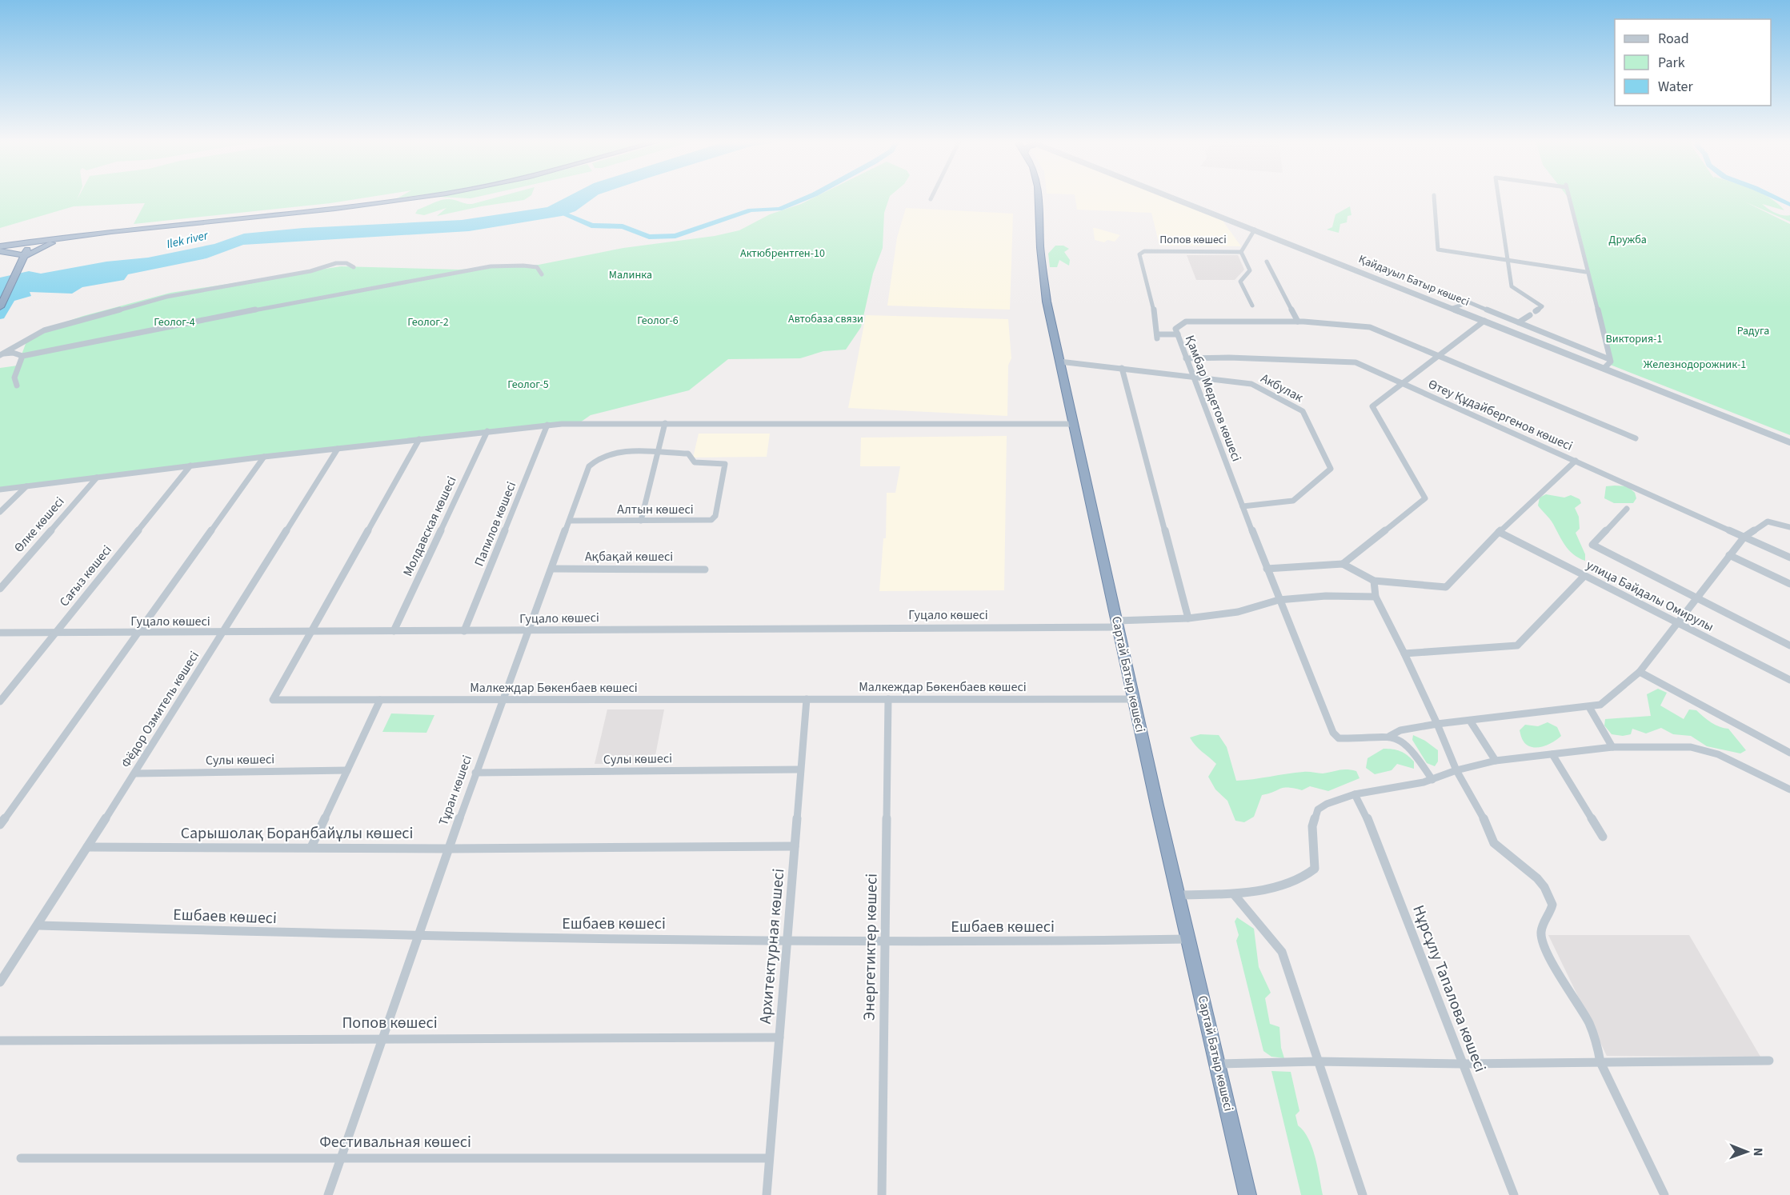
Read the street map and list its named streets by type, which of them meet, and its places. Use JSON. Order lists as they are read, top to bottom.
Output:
{
  "streets": {
    "highway": ["Сартай Батыр көшесі"],
    "street": [
      "Попов көшесі",
      "Қайдауыл Батыр көшесі",
      "Акбулак",
      "Қамбар Медетов көшесі",
      "Өтеу Құдайбергенов көшесі",
      "Алтын көшесі",
      "Папилов көшесі",
      "Өлке көшесі",
      "Молдавская көшесі",
      "Ақбақай көшесі",
      "Сағыз көшесі",
      "улица Байдалы Омирулы",
      "Гуцало көшесі",
      "Малкеждар Бөкенбаев көшесі",
      "Фёдор Озмитель көшесі",
      "Сулы көшесі",
      "Тұран көшесі",
      "Сарышолақ Боранбайұлы көшесі",
      "Ешбаев көшесі",
      "Архитектурная көшесі",
      "Энергетиктер көшесі",
      "Нұрсұлу Тапалова көшесі",
      "Фестивальная көшесі"
    ]
  },
  "crossings": [
    ["Попов көшесі", "Қамбар Медетов көшесі"],
    ["Попов көшесі", "Тұран көшесі"],
    ["Попов көшесі", "Архитектурная көшесі"],
    ["Акбулак", "Қамбар Медетов көшесі"],
    ["Акбулак", "Сартай Батыр көшесі"],
    ["Қамбар Медетов көшесі", "Өтеу Құдайбергенов көшесі"],
    ["Қамбар Медетов көшесі", "Гуцало көшесі"],
    ["Алтын көшесі", "Тұран көшесі"],
    ["Папилов көшесі", "Гуцало көшесі"],
    ["Молдавская көшесі", "Гуцало көшесі"],
    ["Ақбақай көшесі", "Тұран көшесі"],
    ["Сағыз көшесі", "Гуцало көшесі"],
    ["Гуцало көшесі", "Сартай Батыр көшесі"],
    ["Гуцало көшесі", "Малкеждар Бөкенбаев көшесі"],
    ["Гуцало көшесі", "Фёдор Озмитель көшесі"],
    ["Гуцало көшесі", "Тұран көшесі"],
    ["Сартай Батыр көшесі", "Малкеждар Бөкенбаев көшесі"],
    ["Сартай Батыр көшесі", "Ешбаев көшесі"],
    ["Малкеждар Бөкенбаев көшесі", "Тұран көшесі"],
    ["Малкеждар Бөкенбаев көшесі", "Архитектурная көшесі"],
    ["Малкеждар Бөкенбаев көшесі", "Энергетиктер көшесі"],
    ["Фёдор Озмитель көшесі", "Сулы көшесі"],
    ["Фёдор Озмитель көшесі", "Сарышолақ Боранбайұлы көшесі"],
    ["Фёдор Озмитель көшесі", "Ешбаев көшесі"],
    ["Сулы көшесі", "Тұран көшесі"],
    ["Сулы көшесі", "Архитектурная көшесі"],
    ["Тұран көшесі", "Сарышолақ Боранбайұлы көшесі"],
    ["Тұран көшесі", "Ешбаев көшесі"],
    ["Тұран көшесі", "Фестивальная көшесі"],
    ["Сарышолақ Боранбайұлы көшесі", "Архитектурная көшесі"],
    ["Ешбаев көшесі", "Архитектурная көшесі"],
    ["Ешбаев көшесі", "Энергетиктер көшесі"],
    ["Архитектурная көшесі", "Фестивальная көшесі"]
  ],
  "water": ["Ilek river"],
  "parks": [
    "Дружба",
    "Актюбрентген-10",
    "Малинка",
    "Автобаза связи",
    "Геолог-6",
    "Геолог-4",
    "Геолог-2",
    "Радуга",
    "Виктория-1",
    "Железнодорожник-1",
    "Геолог-5"
  ],
  "legend": ["Road", "Park", "Water"],
  "north": "right"
}
